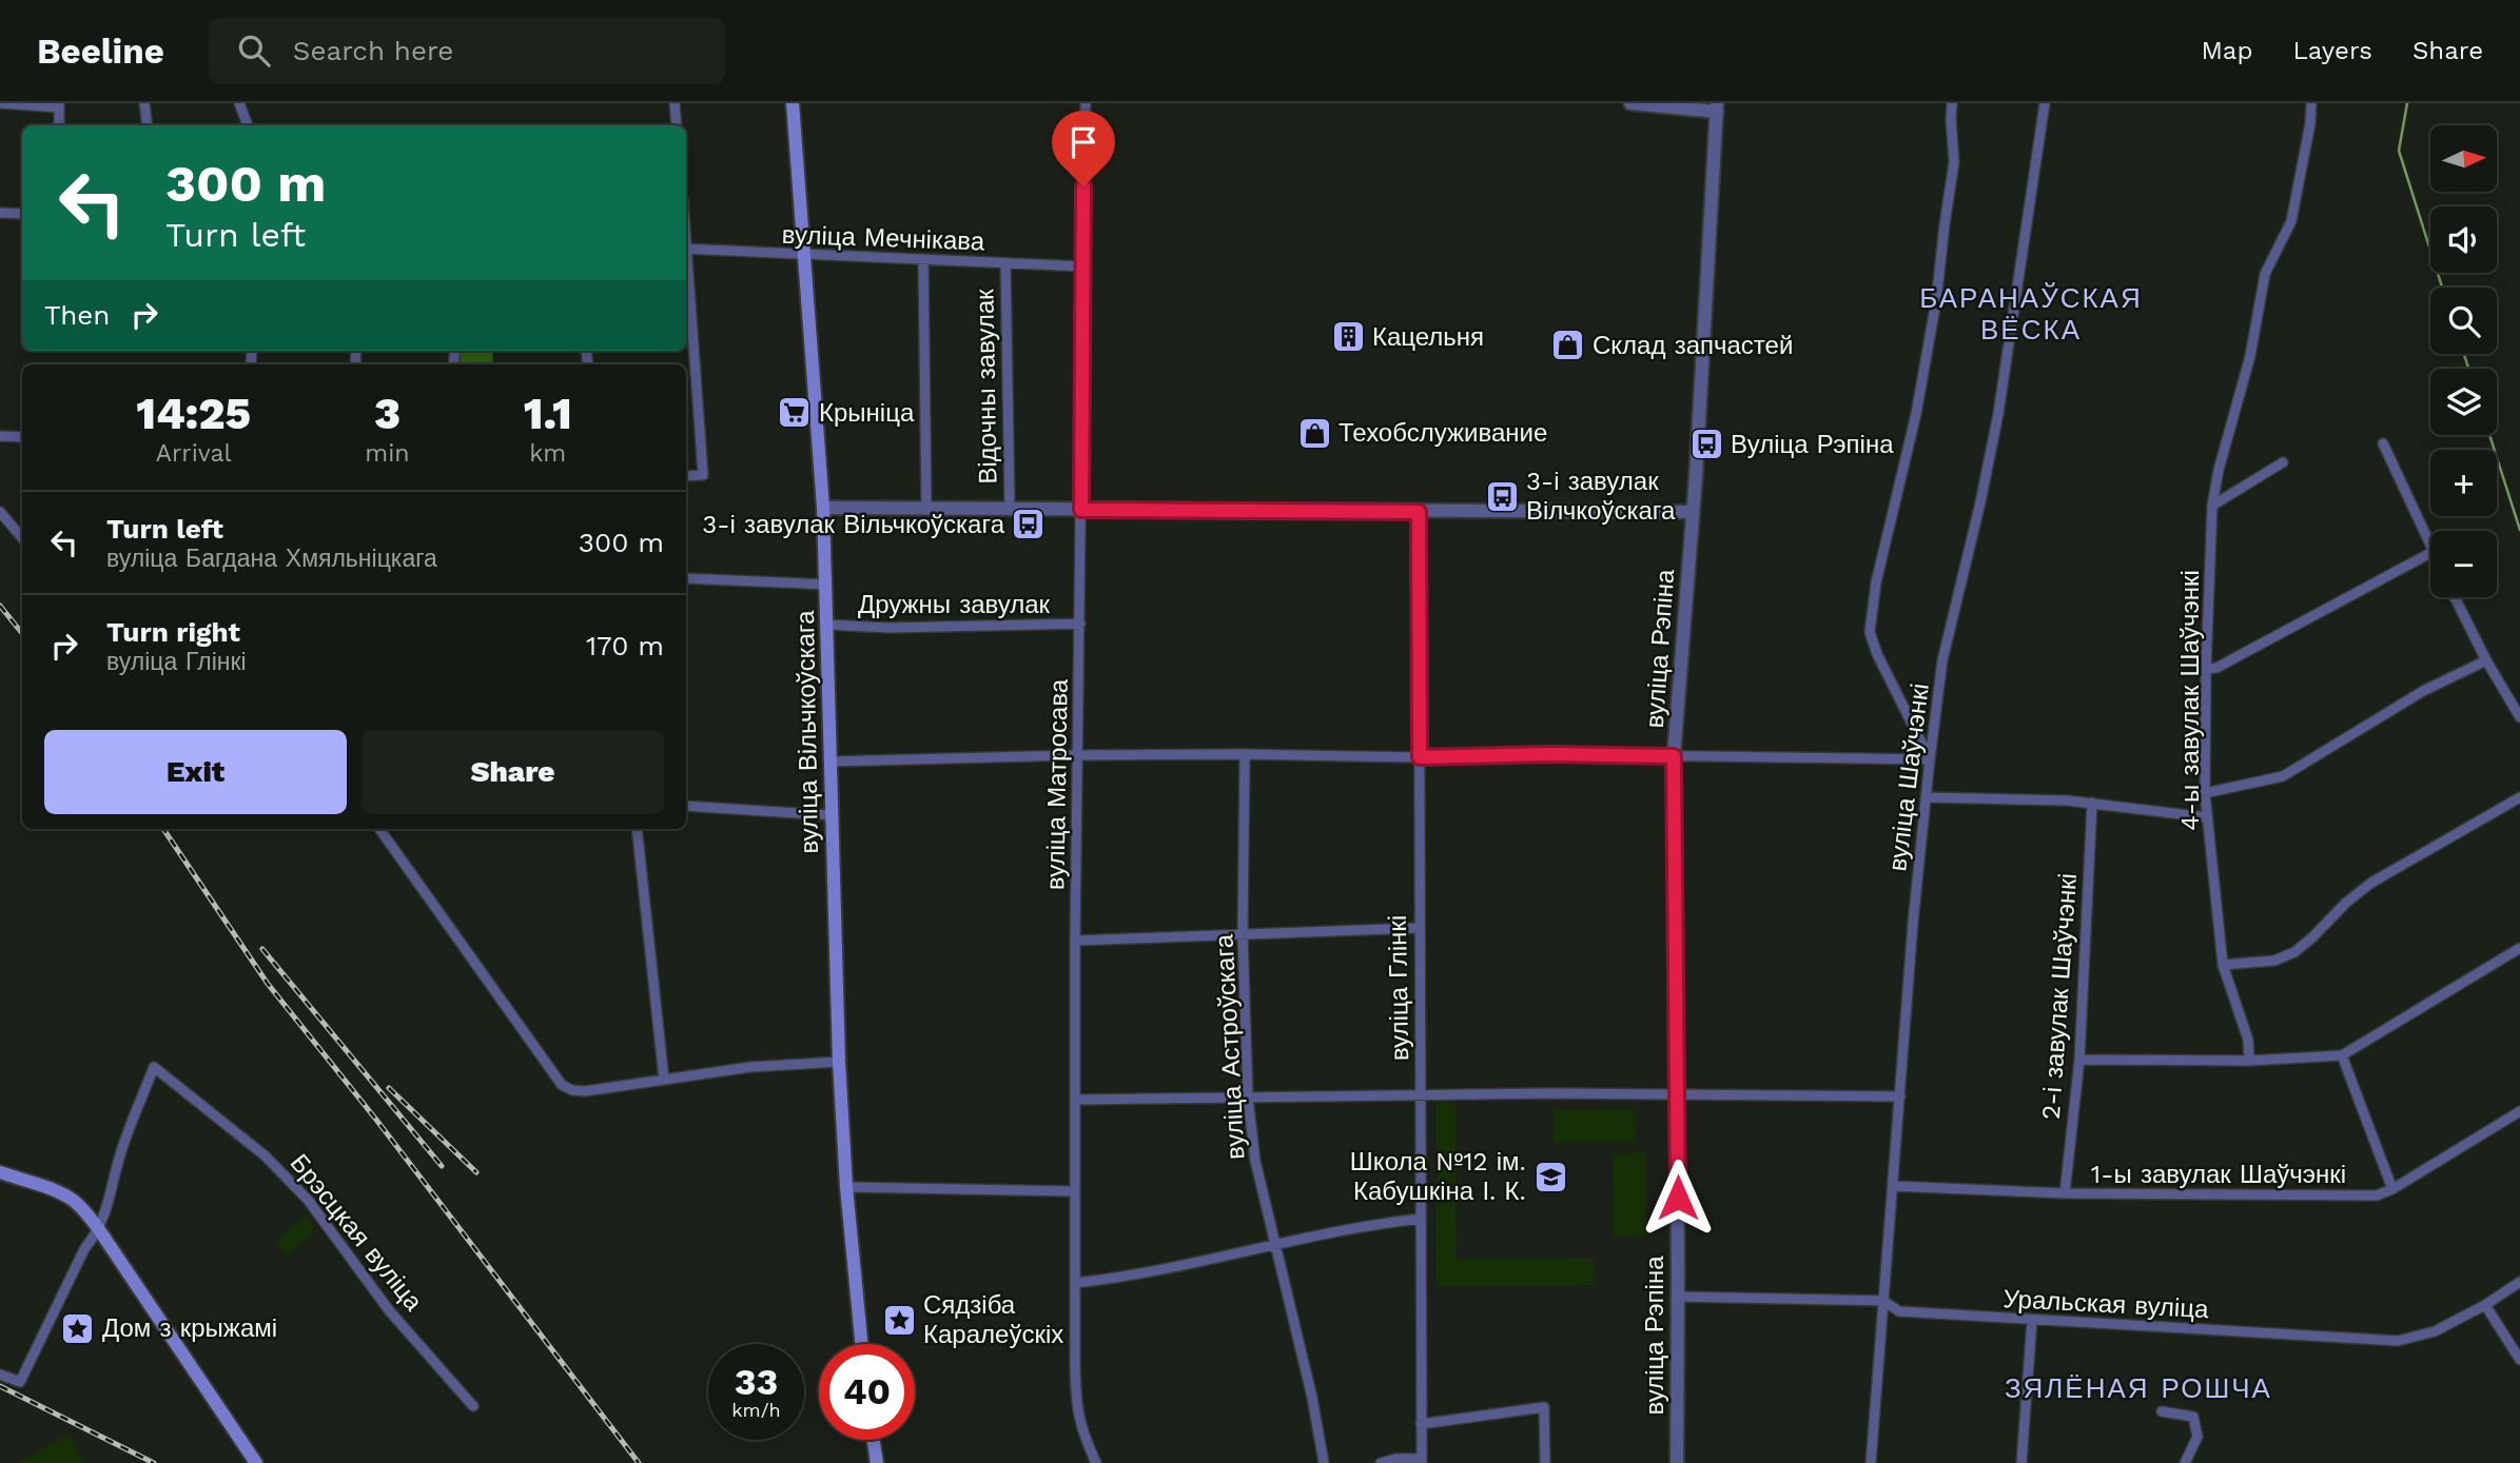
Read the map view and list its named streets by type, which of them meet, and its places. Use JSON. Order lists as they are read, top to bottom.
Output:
{
  "streets": {
    "main road": ["вуліца Вільчкоўскага"],
    "street": [
      "вуліца Мечнікава",
      "Відочны завулак",
      "Дружны завулак",
      "вуліца Рэпіна",
      "4-ы завулак Шаўчэнкі",
      "вуліца Шаўчэнкі",
      "вуліца Матросава",
      "вуліца Глінкі",
      "2-і завулак Шаўчэнкі",
      "вуліца Астроўскага",
      "1-ы завулак Шаўчэнкі",
      "Брэсцкая вуліца",
      "Уральская вуліца"
    ]
  },
  "crossings": [
    ["вуліца Мечнікава", "Відочны завулак"],
    ["вуліца Мечнікава", "вуліца Вільчкоўскага"],
    ["вуліца Мечнікава", "вуліца Матросава"],
    ["Дружны завулак", "вуліца Вільчкоўскага"],
    ["Дружны завулак", "вуліца Матросава"],
    ["вуліца Рэпіна", "Уральская вуліца"],
    ["вуліца Шаўчэнкі", "1-ы завулак Шаўчэнкі"],
    ["вуліца Шаўчэнкі", "Уральская вуліца"],
    ["2-і завулак Шаўчэнкі", "1-ы завулак Шаўчэнкі"]
  ],
  "districts": ["БАРАНАЎСКАЯ ВЁСКА", "ЗЯЛЁНАЯ РОШЧА"],
  "places": {
    "building": ["Кацельня"],
    "shop": ["Склад запчастей", "Техобслуживание"],
    "supermarket": ["Крыніца"],
    "bus stop": ["Вуліца Рэпіна", "3-і завулак Вілчкоўскага", "3-і завулак Вільчкоўскага"],
    "school or university": ["Школа №12 ім. Кабушкіна І. К."],
    "place": ["Сядзіба Каралеўскіх", "Дом з крыжамі"]
  },
  "north": "right",
  "page": {
    "header": "Beeline",
    "search": "Search here",
    "nav": ["Map", "Layers", "Share"],
    "map_buttons": ["+", "−"],
    "turn": ["300 m", "Turn left"],
    "then": "Then",
    "eta": [
      "14:25",
      "Arrival",
      "3",
      "min",
      "1.1",
      "km"
    ],
    "list": [
      {
        "name": "Turn left",
        "note": "вуліца Багдана Хмяльніцкага",
        "value": "300 m"
      },
      {
        "name": "Turn right",
        "note": "вуліца Глінкі",
        "value": "170 m"
      }
    ],
    "buttons": ["Exit", "Share"],
    "speed": "33 km/h",
    "limit": "40"
  }
}
